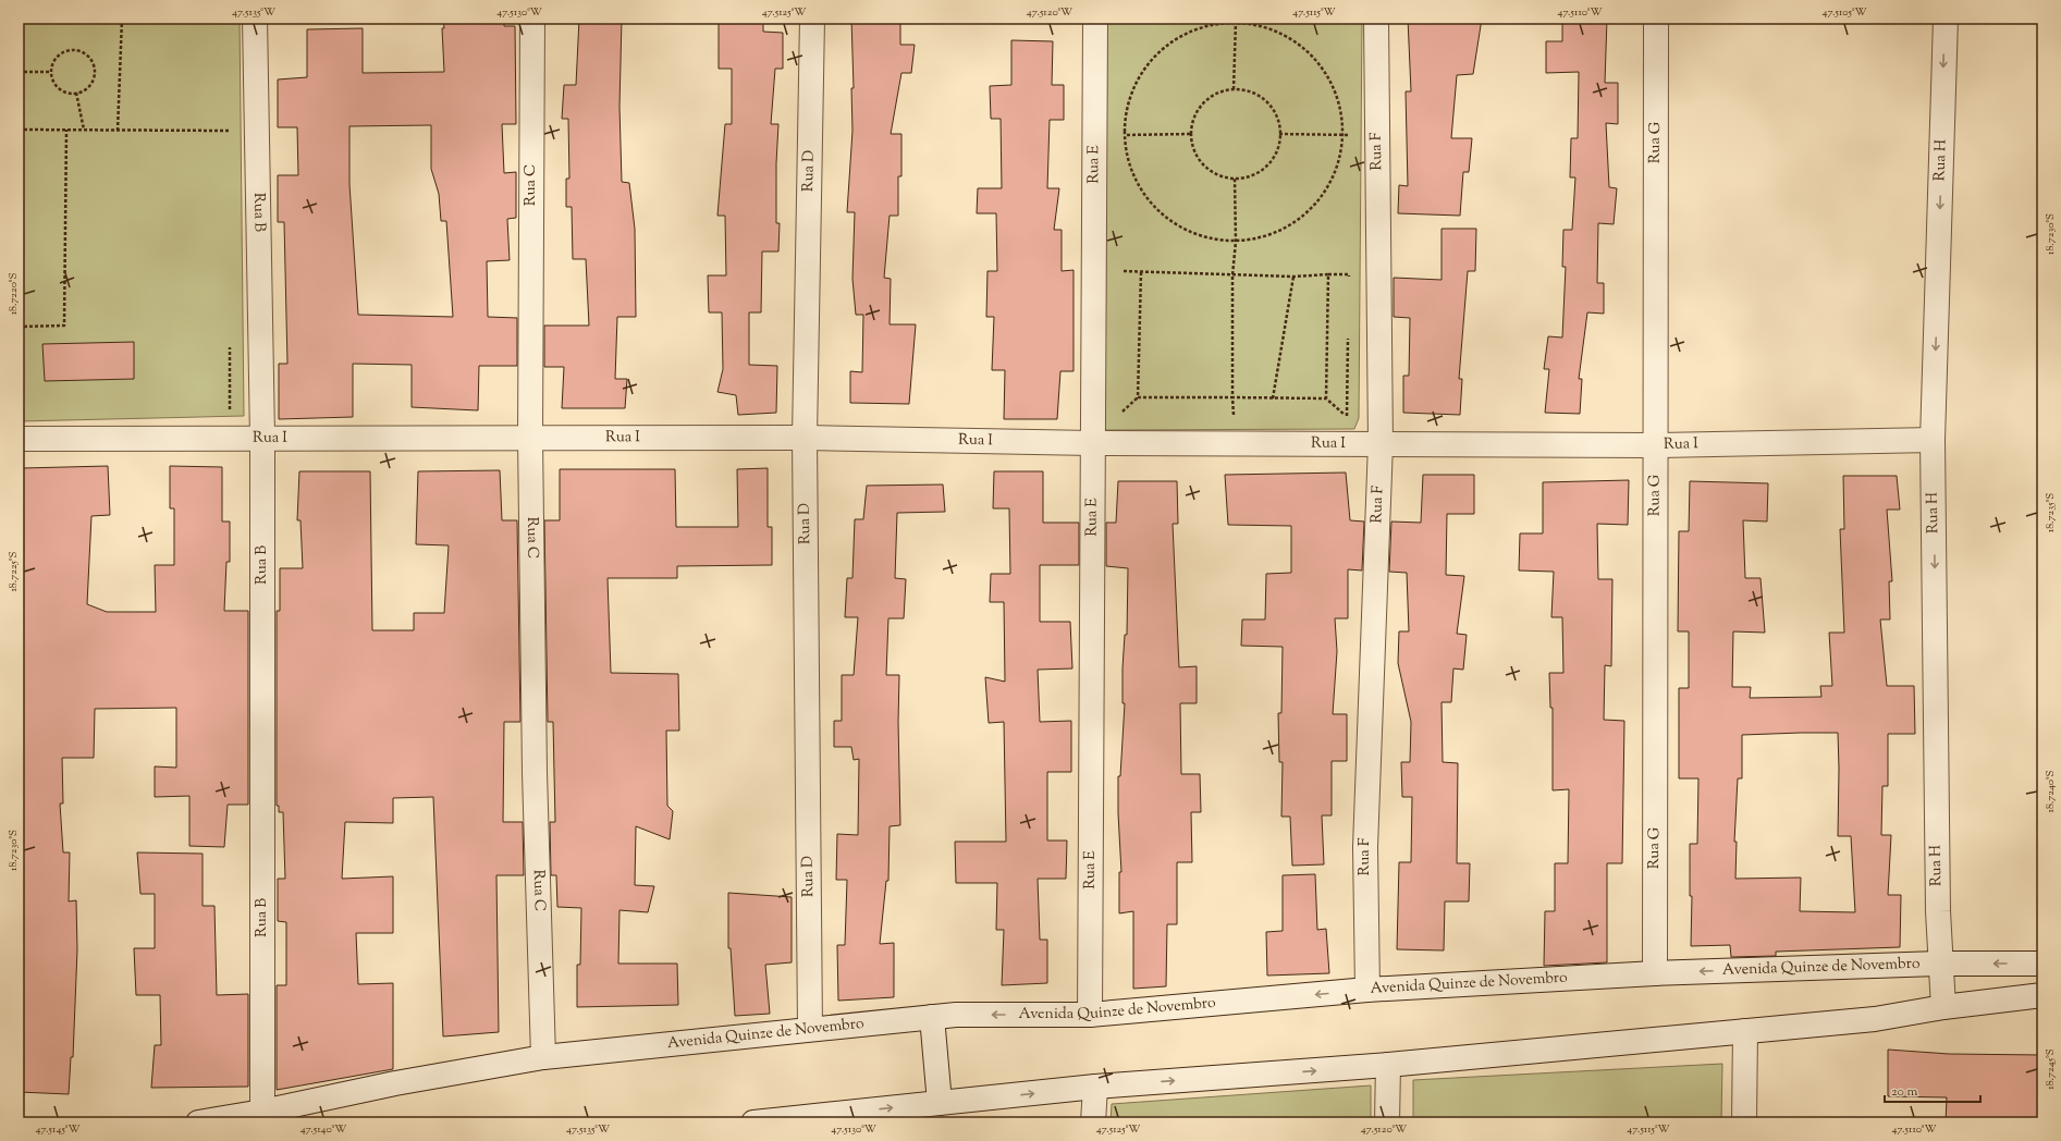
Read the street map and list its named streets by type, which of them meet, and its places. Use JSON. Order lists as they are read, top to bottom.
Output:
{
  "streets": {
    "street": [
      "Rua G",
      "Rua F",
      "Rua H",
      "Rua E",
      "Rua D",
      "Rua C",
      "Rua B",
      "Rua I",
      "Avenida Quinze de Novembro"
    ]
  },
  "crossings": [
    ["Rua G", "Rua I"],
    ["Rua G", "Avenida Quinze de Novembro"],
    ["Rua F", "Rua I"],
    ["Rua F", "Avenida Quinze de Novembro"],
    ["Rua H", "Rua I"],
    ["Rua H", "Avenida Quinze de Novembro"],
    ["Rua E", "Rua I"],
    ["Rua E", "Avenida Quinze de Novembro"],
    ["Rua D", "Rua I"],
    ["Rua D", "Avenida Quinze de Novembro"],
    ["Rua C", "Rua I"],
    ["Rua C", "Avenida Quinze de Novembro"],
    ["Rua B", "Rua I"],
    ["Rua B", "Avenida Quinze de Novembro"]
  ],
  "one_way": ["Rua H"],
  "scale_bar": "20 m",
  "coordinates": [
    "47.5135°W",
    "47.5130°W",
    "47.5125°W",
    "47.5120°W",
    "47.5115°W",
    "47.5110°W",
    "47.5105°W",
    "18.7230°S",
    "18.7220°S",
    "18.7235°S",
    "18.7225°S",
    "18.7240°S",
    "18.7245°S",
    "47.5145°W",
    "47.5140°W"
  ]
}
